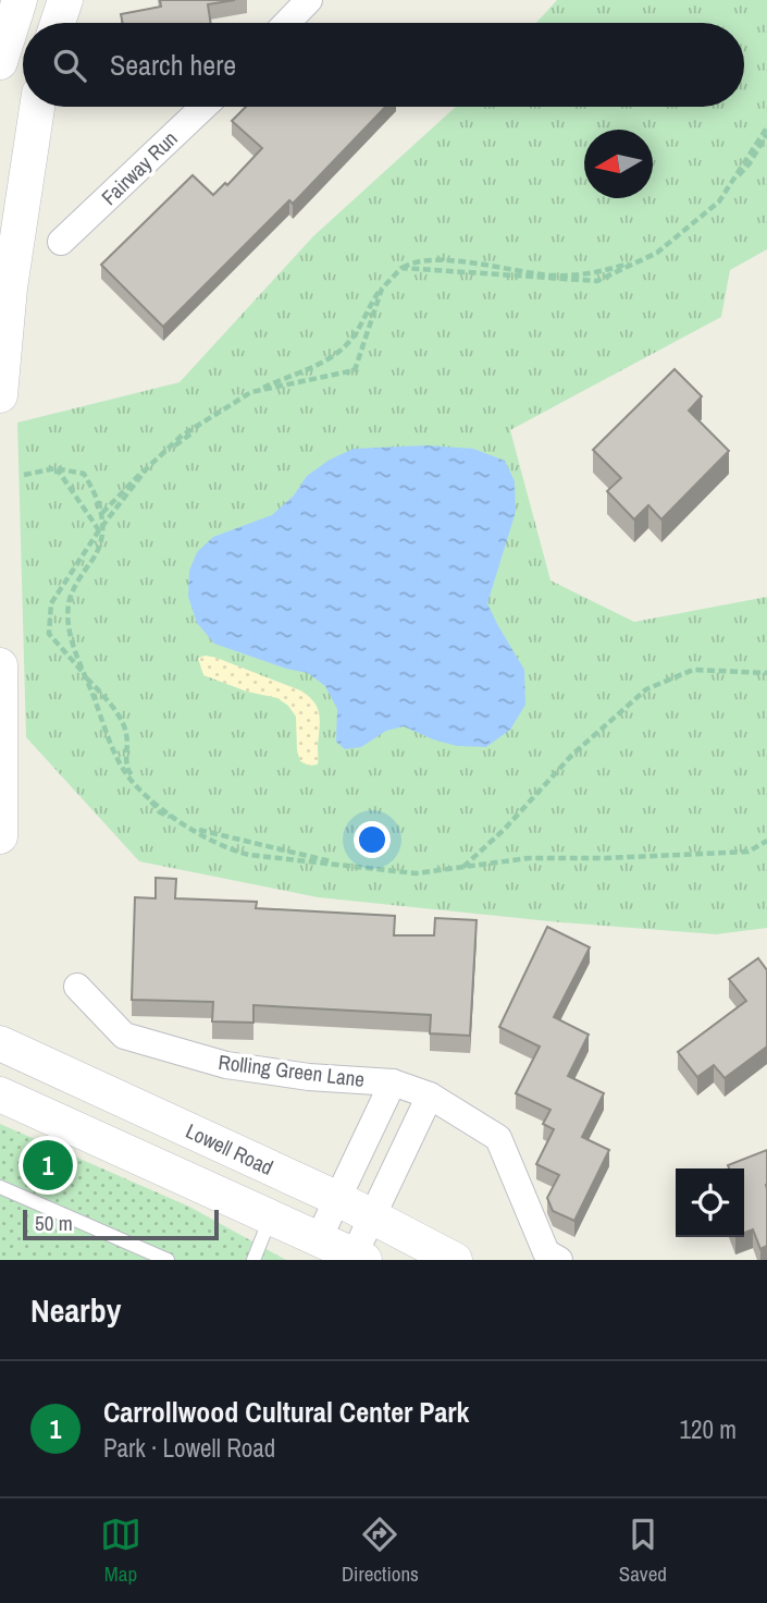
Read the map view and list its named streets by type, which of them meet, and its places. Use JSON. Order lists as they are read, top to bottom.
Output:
{
  "streets": {
    "street": ["Fairway Run", "Rolling Green Lane", "Lowell Road"]
  },
  "crossings": [
    ["Rolling Green Lane", "Lowell Road"]
  ],
  "scale_bar": "50 m",
  "north": "left",
  "page": {
    "search": "Search here",
    "pins": "1",
    "scale": "50 m",
    "heading": "Nearby",
    "list": [
      {
        "mark": "1",
        "name": "Carrollwood Cultural Center Park",
        "note": "Park · Lowell Road",
        "value": "120 m"
      }
    ],
    "nav": ["Map", "Directions", "Saved"]
  }
}
